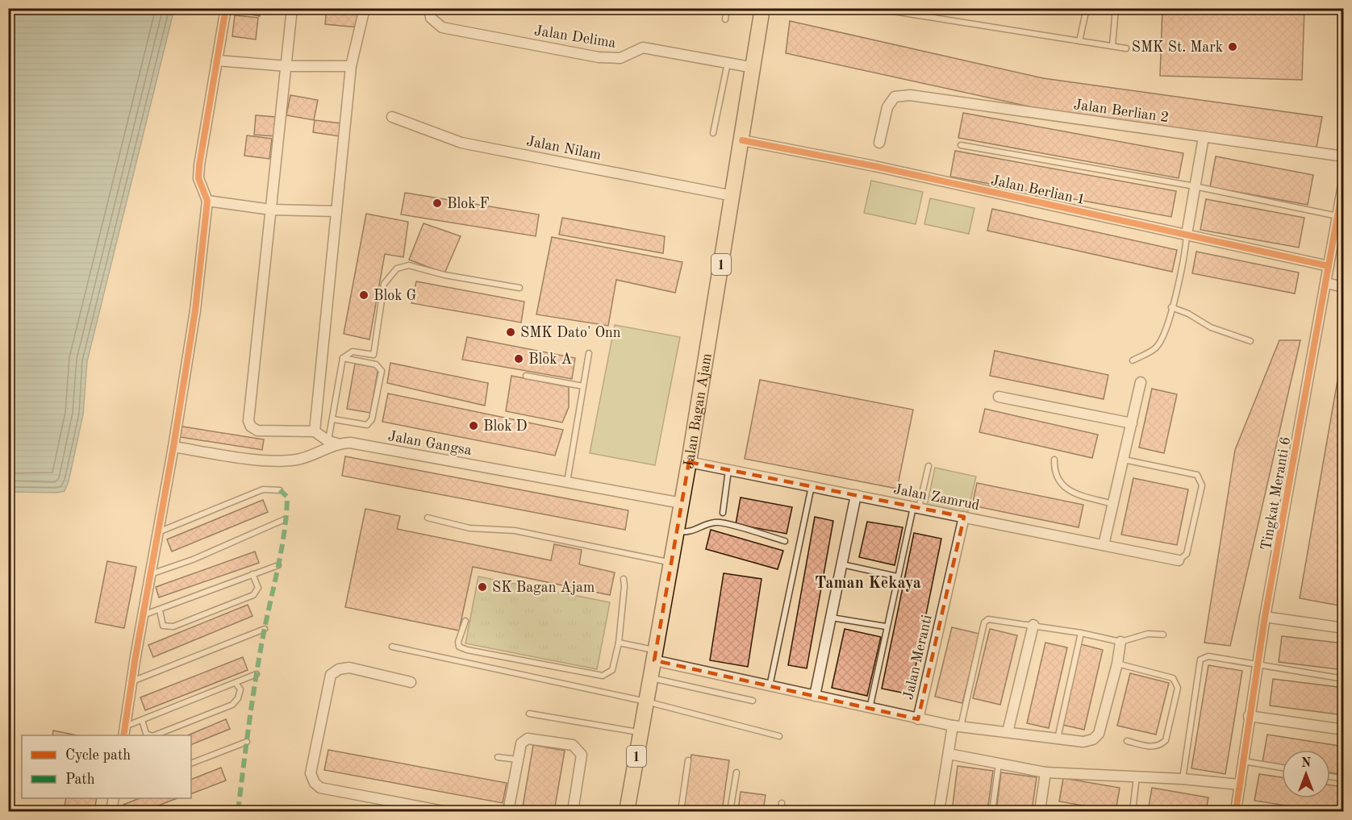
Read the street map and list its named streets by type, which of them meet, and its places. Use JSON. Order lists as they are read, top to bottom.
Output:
{
  "streets": {
    "main road": ["1", "Jalan Bagan Ajam"],
    "street": [
      "Jalan Delima",
      "Jalan Berlian 2",
      "Jalan Nilam",
      "Jalan Berlian 1",
      "Jalan Gangsa",
      "Tingkat Meranti 6",
      "Jalan Zamrud",
      "Jalan Meranti"
    ]
  },
  "crossings": [
    ["Jalan Delima", "Jalan Bagan Ajam"],
    ["Jalan Nilam", "Jalan Bagan Ajam"],
    ["Jalan Berlian 1", "Jalan Bagan Ajam"],
    ["Jalan Berlian 1", "Tingkat Meranti 6"],
    ["Jalan Bagan Ajam", "Jalan Gangsa"],
    ["Jalan Bagan Ajam", "Jalan Zamrud"],
    ["Jalan Zamrud", "Jalan Meranti"]
  ],
  "districts": ["Taman Kekaya"],
  "places": [
    "SMK St. Mark",
    "Blok F",
    "Blok G",
    "SMK Dato' Onn",
    "Blok A",
    "Blok D",
    "SK Bagan Ajam"
  ],
  "legend": ["Cycle path", "Path"],
  "north": "top"
}
